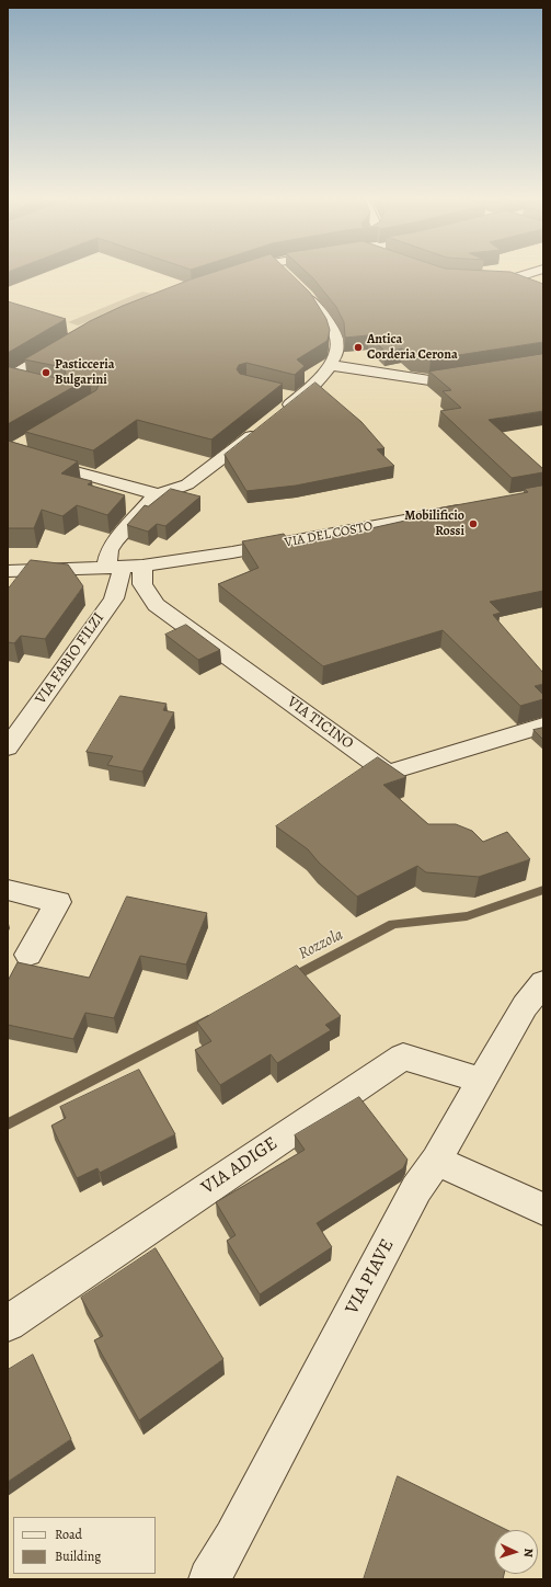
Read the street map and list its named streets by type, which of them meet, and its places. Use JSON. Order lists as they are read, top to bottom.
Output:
{
  "streets": {
    "street": [
      "VIA DEL COSTO",
      "VIA FABIO FILZI",
      "VIA TICINO",
      "VIA ADIGE",
      "VIA PIAVE"
    ]
  },
  "crossings": [
    ["VIA DEL COSTO", "VIA FABIO FILZI"],
    ["VIA DEL COSTO", "VIA TICINO"],
    ["VIA FABIO FILZI", "VIA TICINO"],
    ["VIA ADIGE", "VIA PIAVE"]
  ],
  "water": ["Rozzola"],
  "places": ["Antica Corderia Cerona", "Pasticceria Bulgarini", "Mobilificio Rossi"],
  "legend": ["Road", "Building"],
  "north": "right"
}
